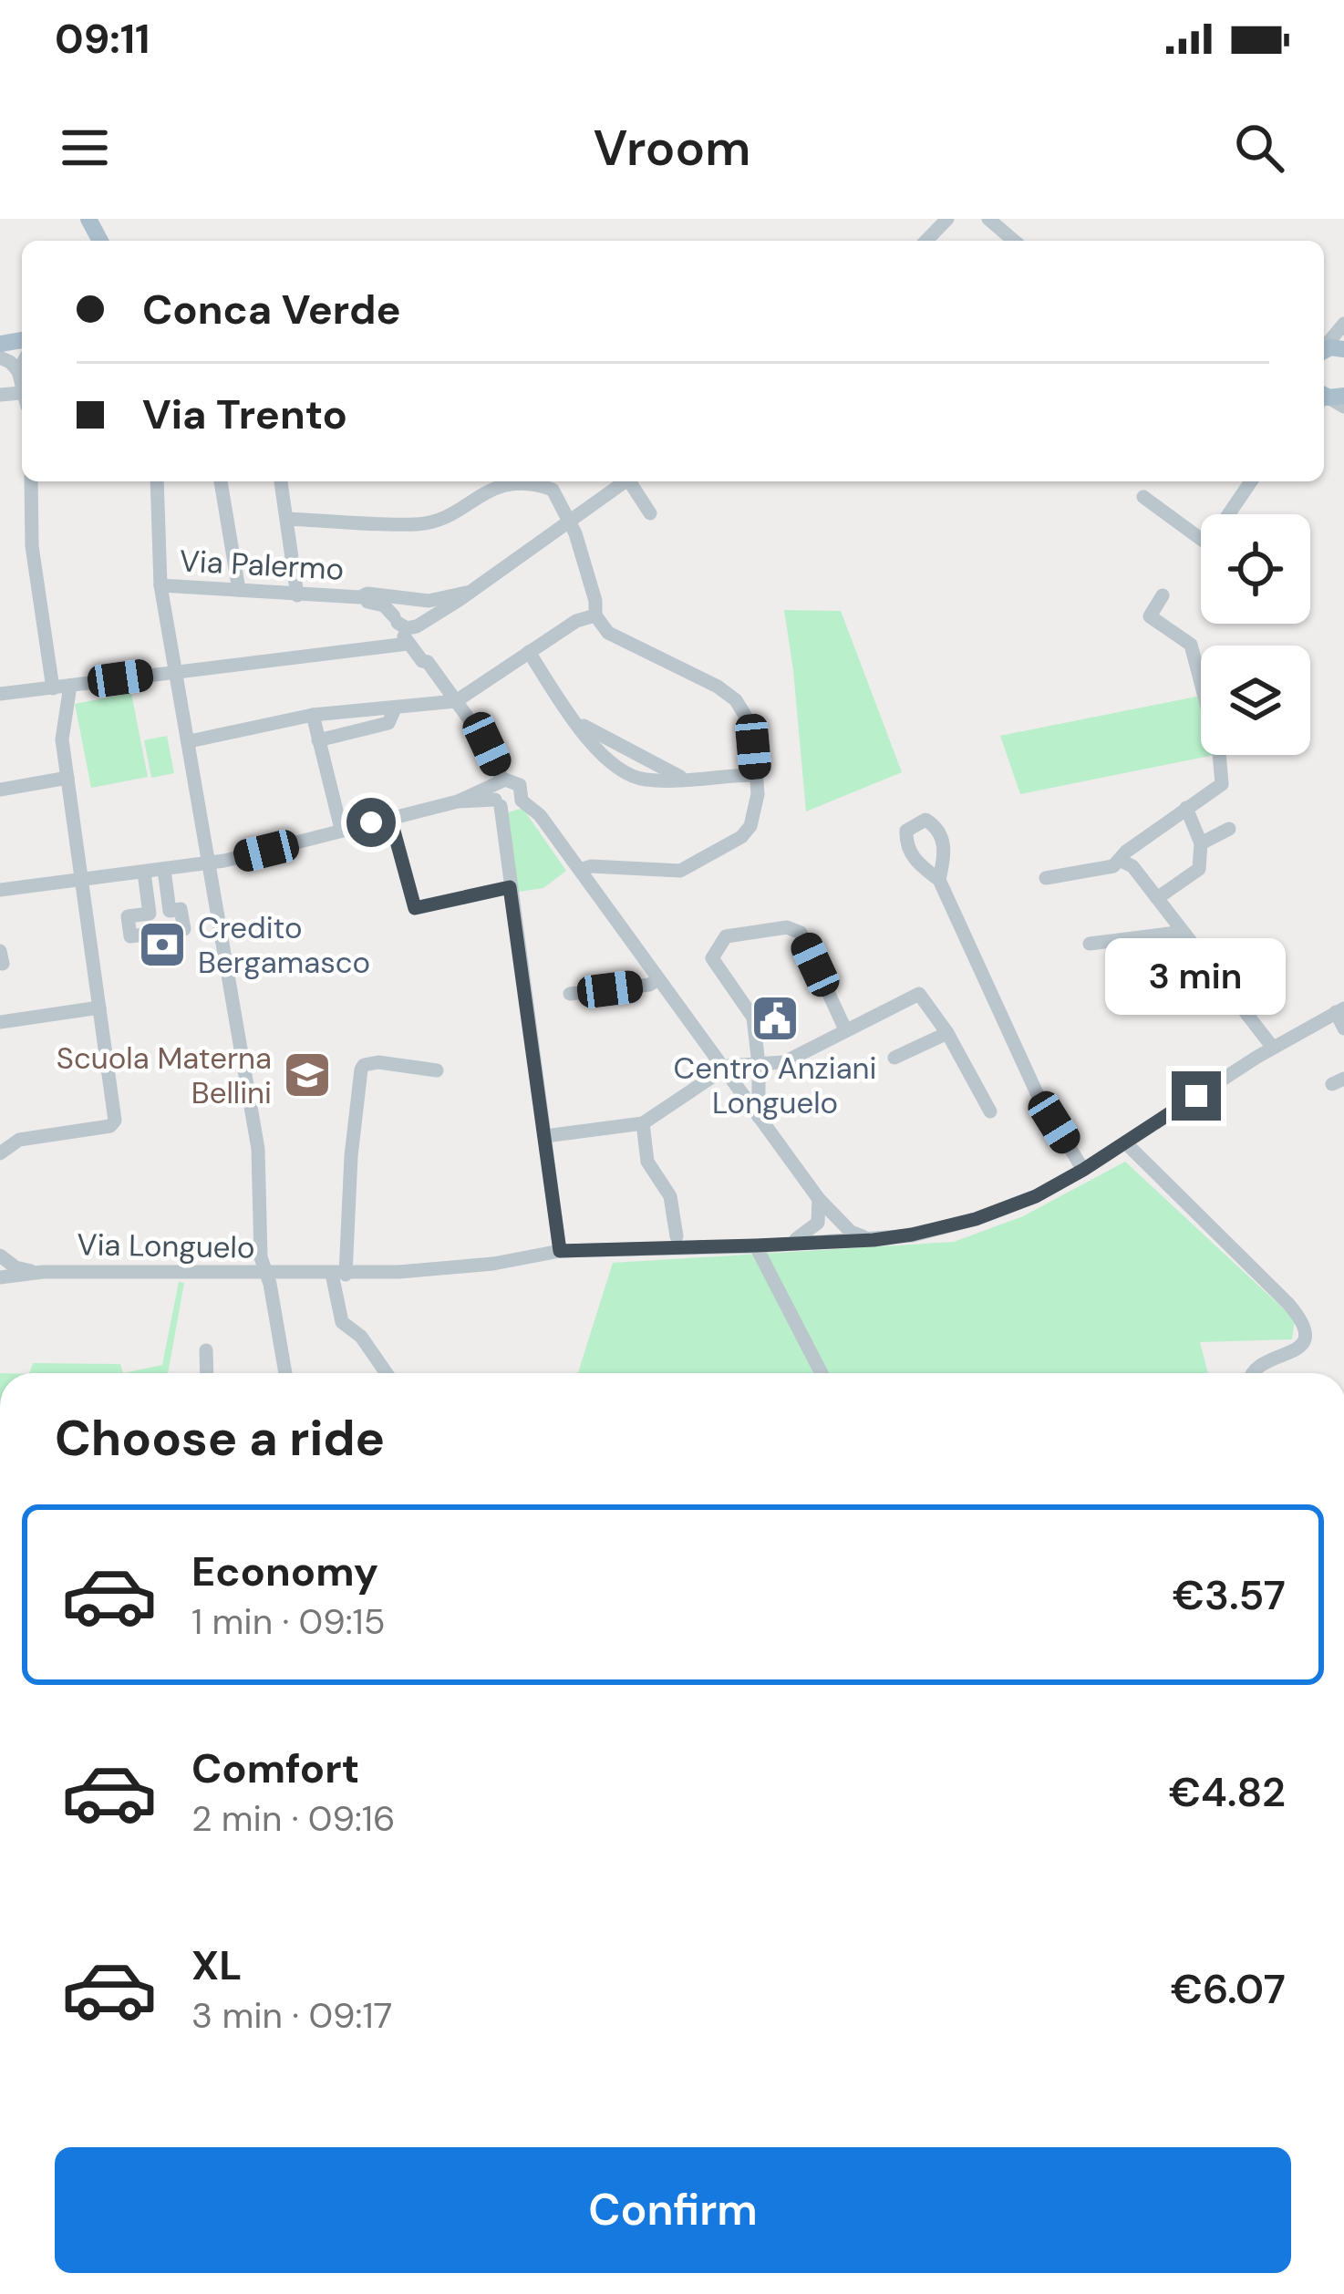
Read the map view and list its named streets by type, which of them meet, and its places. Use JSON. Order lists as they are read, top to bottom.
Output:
{
  "streets": {
    "street": ["Via Palermo", "Via Longuelo"]
  },
  "places": {
    "bank": ["Credito Bergamasco"],
    "public building": ["Centro Anziani Longuelo"],
    "school or university": ["Scuola Materna Bellini"]
  },
  "page": {
    "status": "09:11",
    "header": "Vroom",
    "banner": ["Conca Verde", "Via Trento"],
    "bubble": "3 min",
    "heading": "Choose a ride",
    "list": [
      {
        "name": "Economy",
        "note": "1 min · 09:15",
        "value": "€3.57"
      },
      {
        "name": "Comfort",
        "note": "2 min · 09:16",
        "value": "€4.82"
      },
      {
        "name": "XL",
        "note": "3 min · 09:17",
        "value": "€6.07"
      }
    ],
    "buttons": "Confirm"
  }
}
